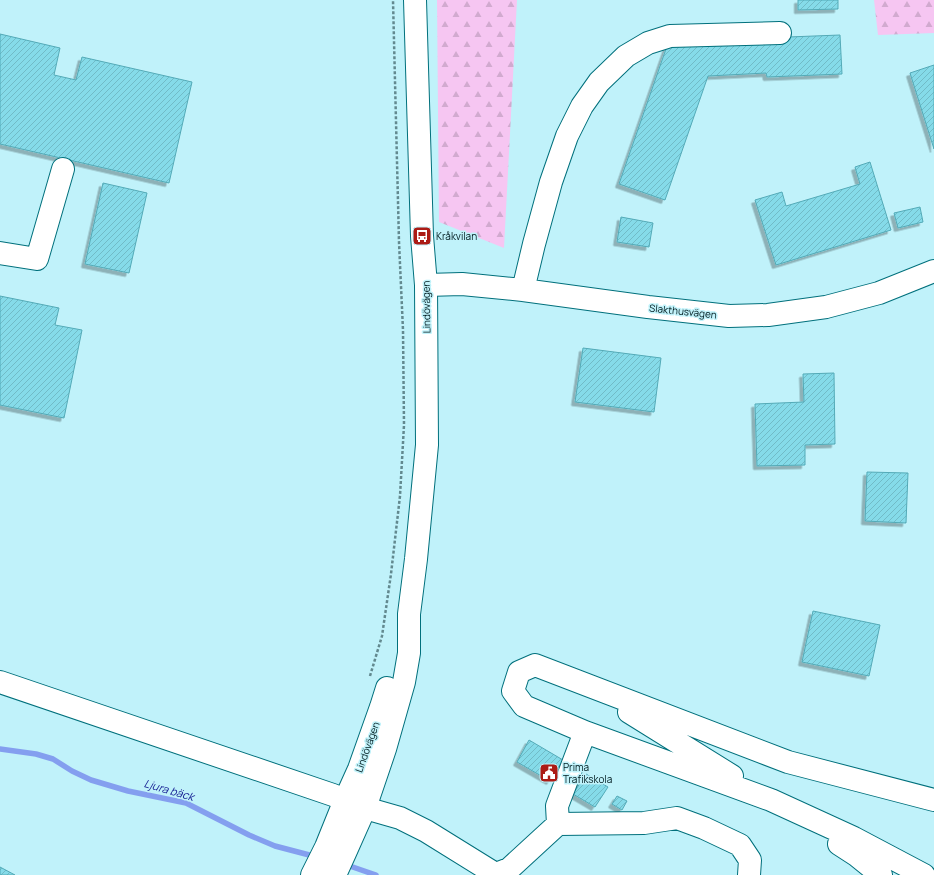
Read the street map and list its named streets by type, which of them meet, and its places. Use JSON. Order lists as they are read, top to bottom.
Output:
{
  "streets": {
    "main road": ["Lindövägen", "Slakthusvägen"]
  },
  "crossings": [
    ["Lindövägen", "Slakthusvägen"]
  ],
  "water": ["Ljura bäck"],
  "places": {
    "bus stop": ["Kråkvilan"],
    "public building": ["Prima Trafikskola"]
  }
}
